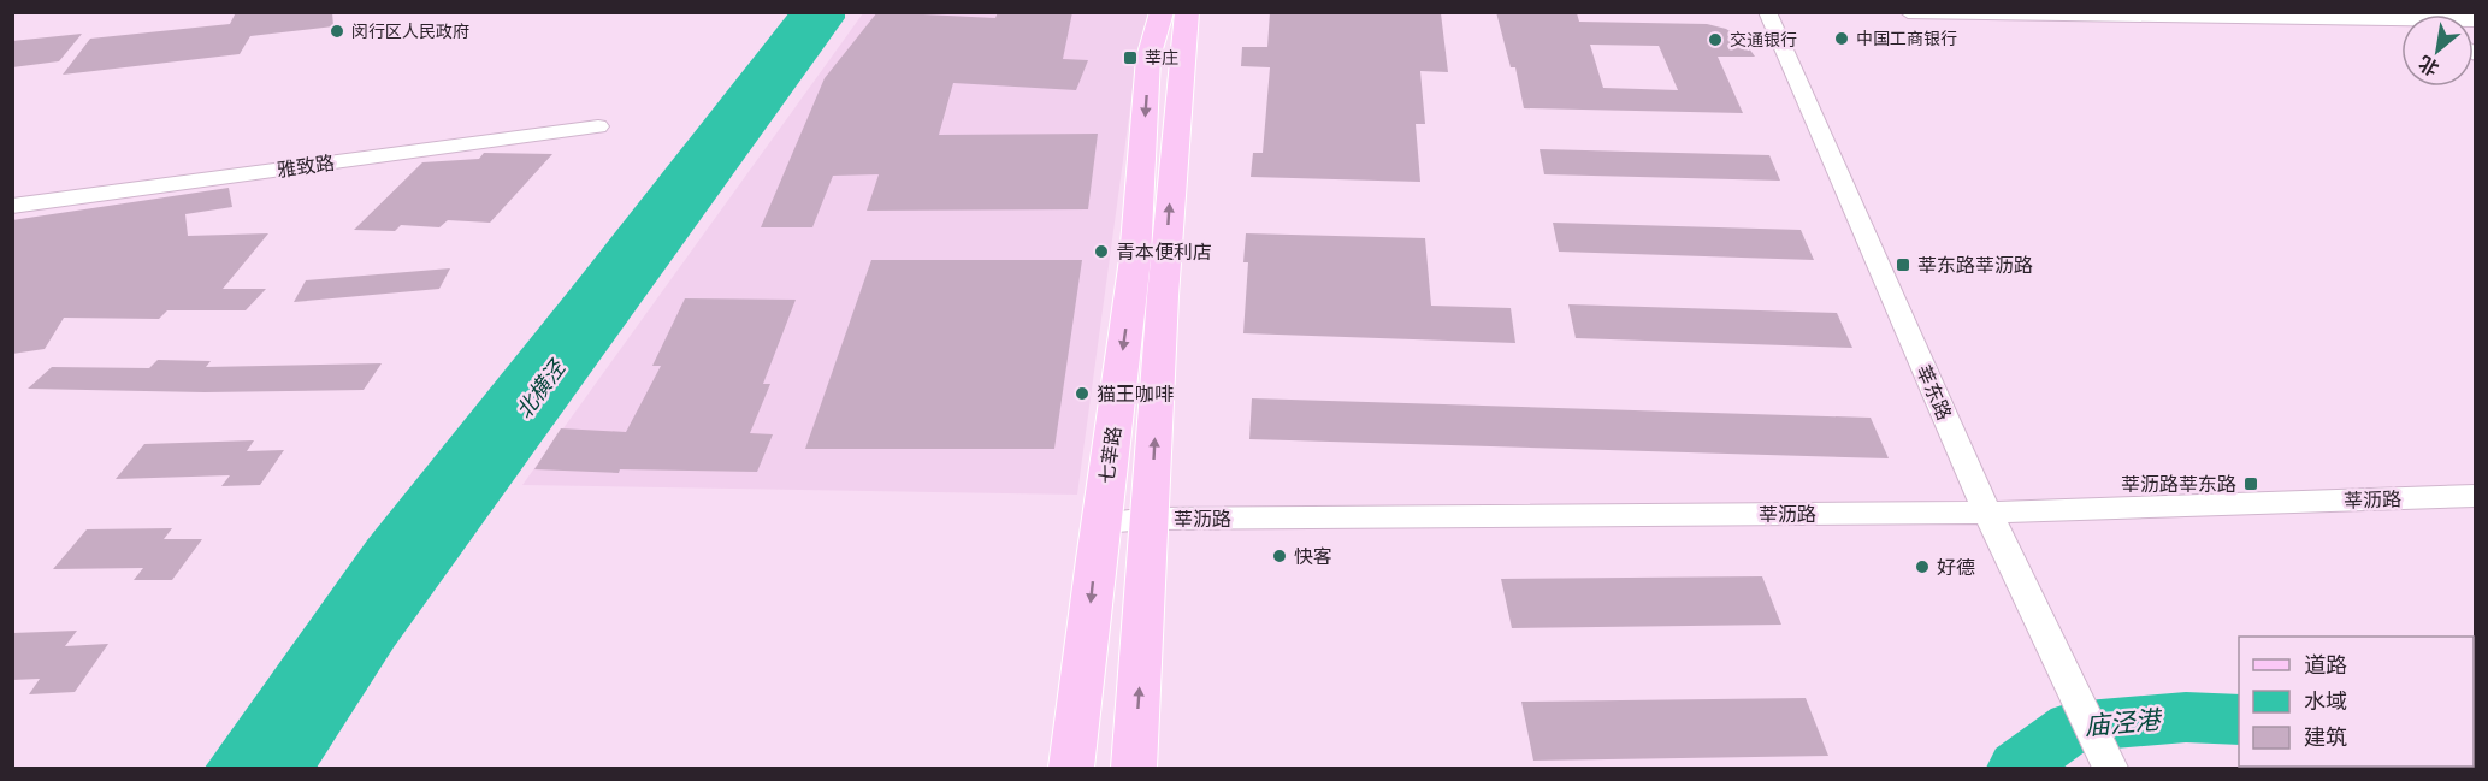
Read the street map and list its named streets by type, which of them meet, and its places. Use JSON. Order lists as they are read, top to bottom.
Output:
{
  "streets": {
    "main road": ["七莘路"],
    "street": ["雅致路", "莘东路", "莘沥路"]
  },
  "crossings": [
    ["莘东路", "莘沥路"],
    ["七莘路", "莘沥路"]
  ],
  "water": ["北横泾", "庙泾港"],
  "places": {
    "other": [
      "闵行区人民政府",
      "中国工商银行",
      "交通银行",
      "青本便利店",
      "猫王咖啡",
      "快客",
      "好德"
    ],
    "transit": ["莘庄", "莘东路莘沥路", "莘沥路莘东路"]
  },
  "legend": ["道路", "水域", "建筑"],
  "north": "bottom left"
}
